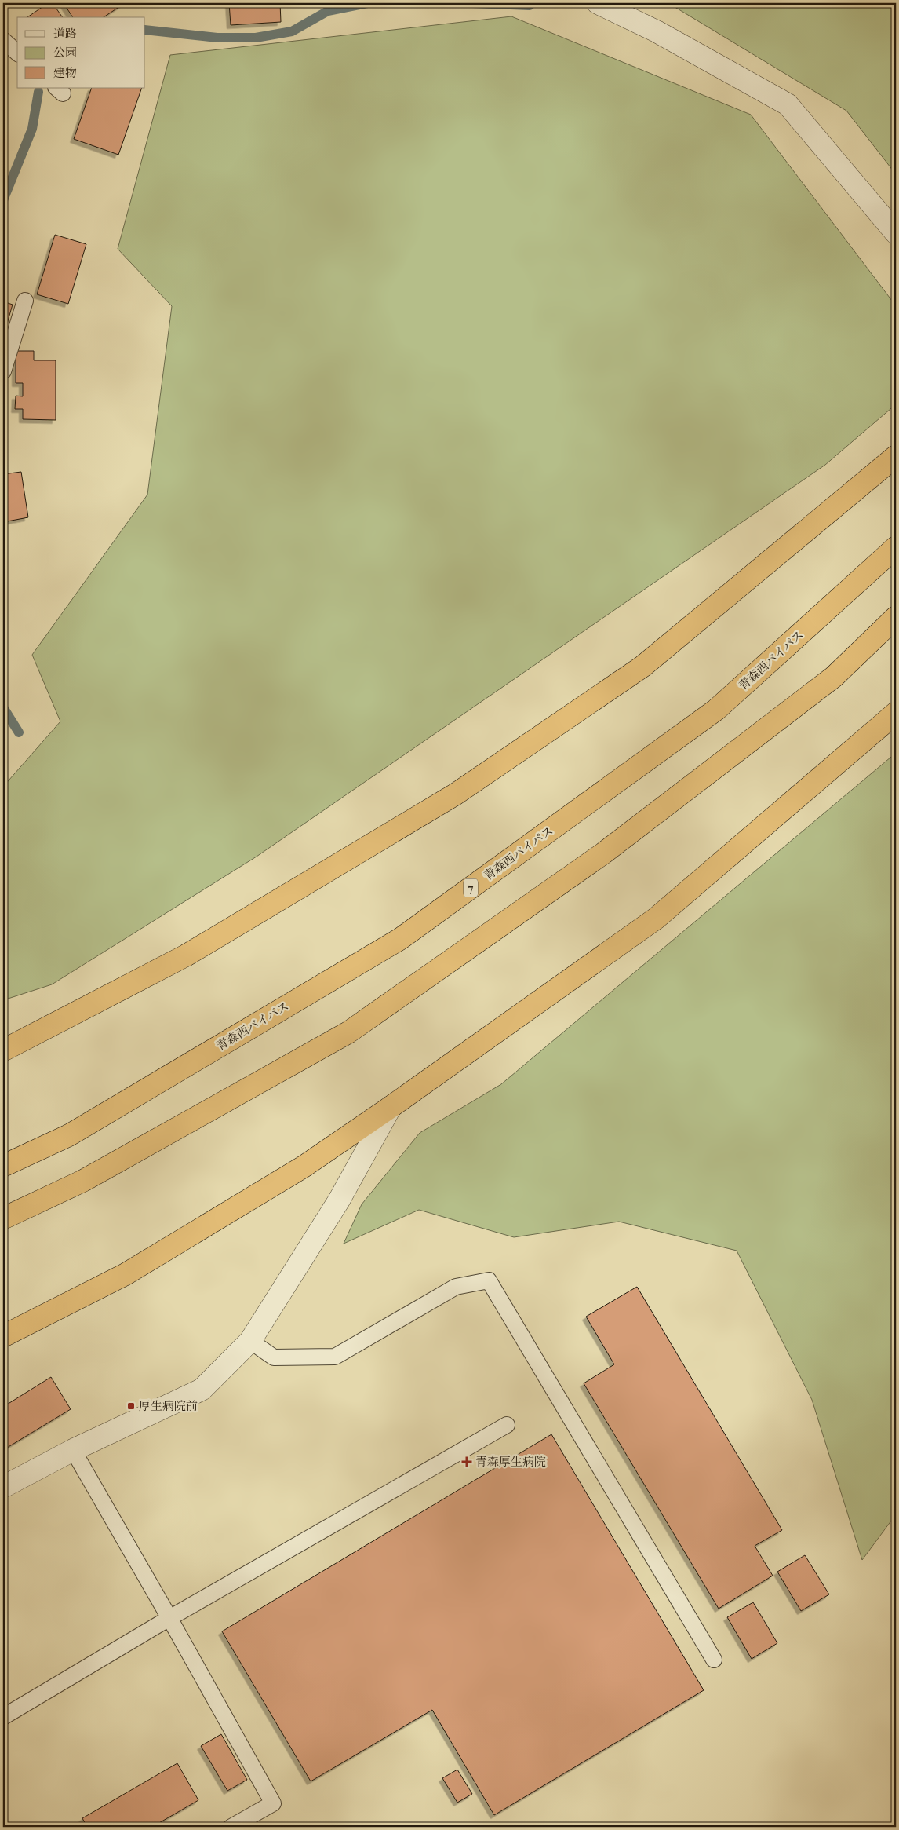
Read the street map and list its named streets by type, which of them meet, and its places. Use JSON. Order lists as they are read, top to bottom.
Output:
{
  "streets": {
    "highway": ["青森西バイパス", "7"]
  },
  "places": {
    "transit": ["厚生病院前"],
    "health": ["青森厚生病院"]
  },
  "legend": ["道路", "公園", "建物"]
}
